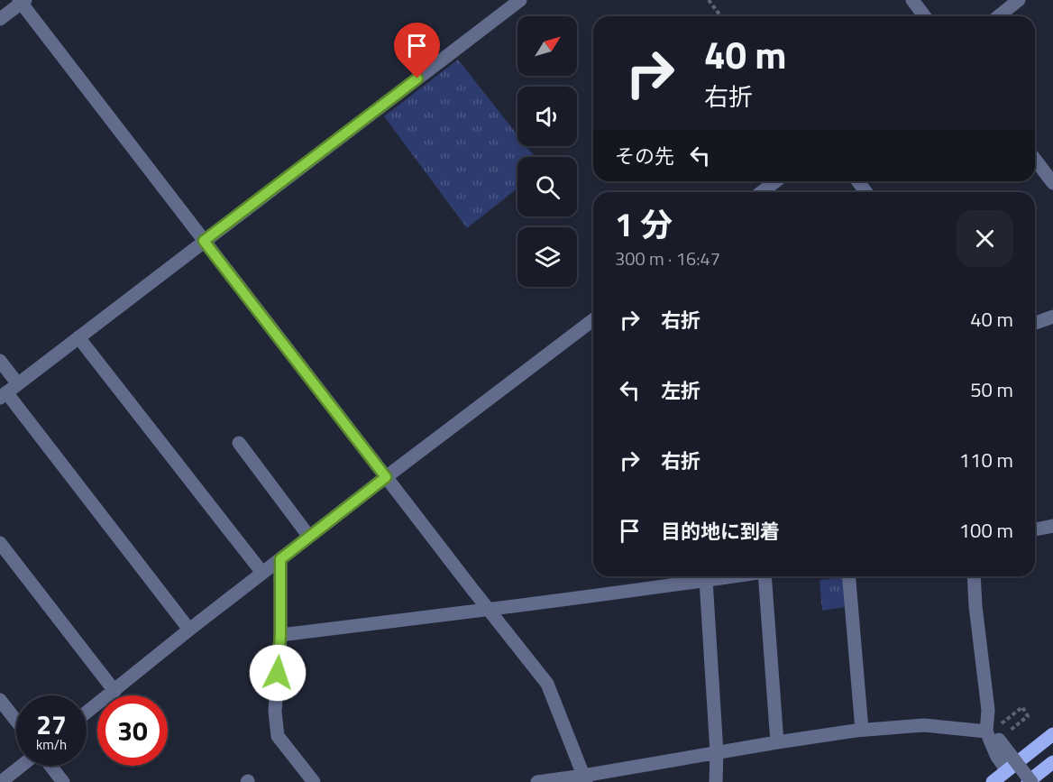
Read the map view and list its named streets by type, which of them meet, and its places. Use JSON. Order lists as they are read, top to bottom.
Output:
{
  "north": "top right",
  "page": {
    "turn": ["40 m", "右折"],
    "then": "その先",
    "heading": ["1 分", "300 m · 16:47"],
    "list": [
      {
        "name": "右折",
        "value": "40 m"
      },
      {
        "name": "左折",
        "value": "50 m"
      },
      {
        "name": "右折",
        "value": "110 m"
      },
      {
        "name": "目的地に到着",
        "value": "100 m"
      }
    ],
    "speed": "27 km/h",
    "limit": "30"
  }
}
